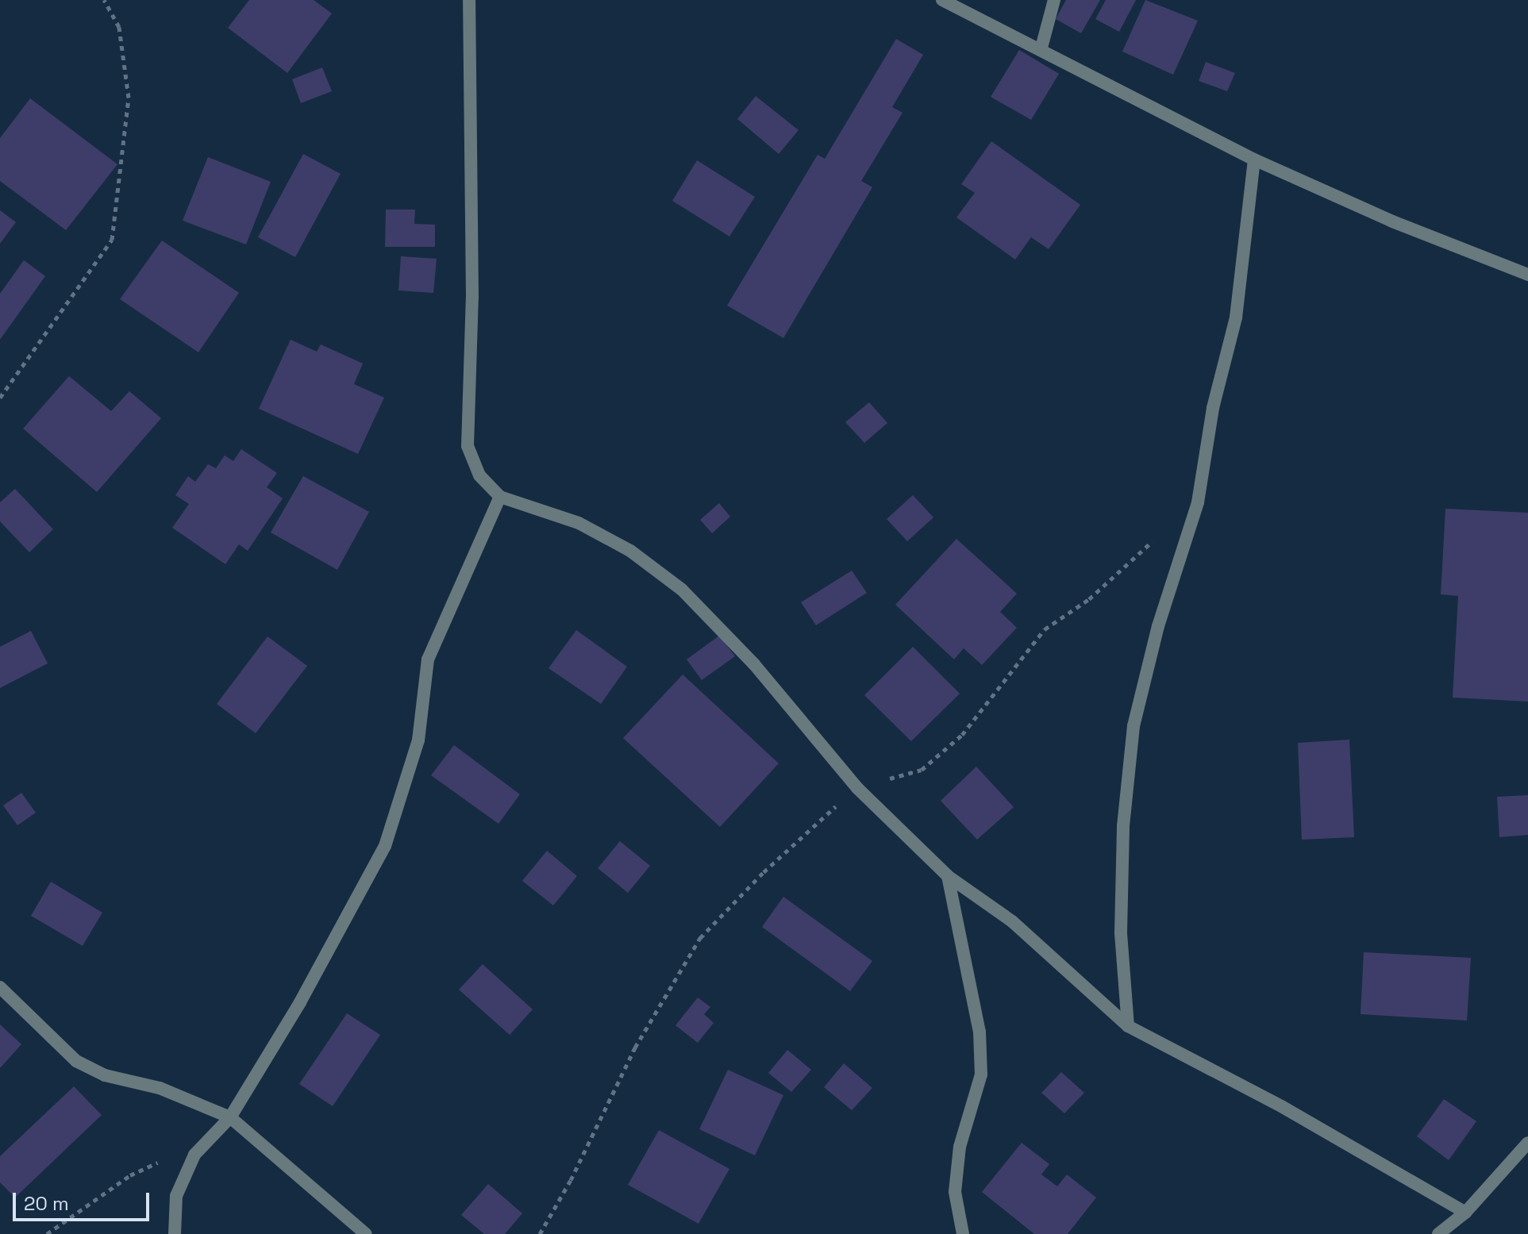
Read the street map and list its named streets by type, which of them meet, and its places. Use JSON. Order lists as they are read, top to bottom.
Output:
{
  "scale_bar": "20 m"
}
